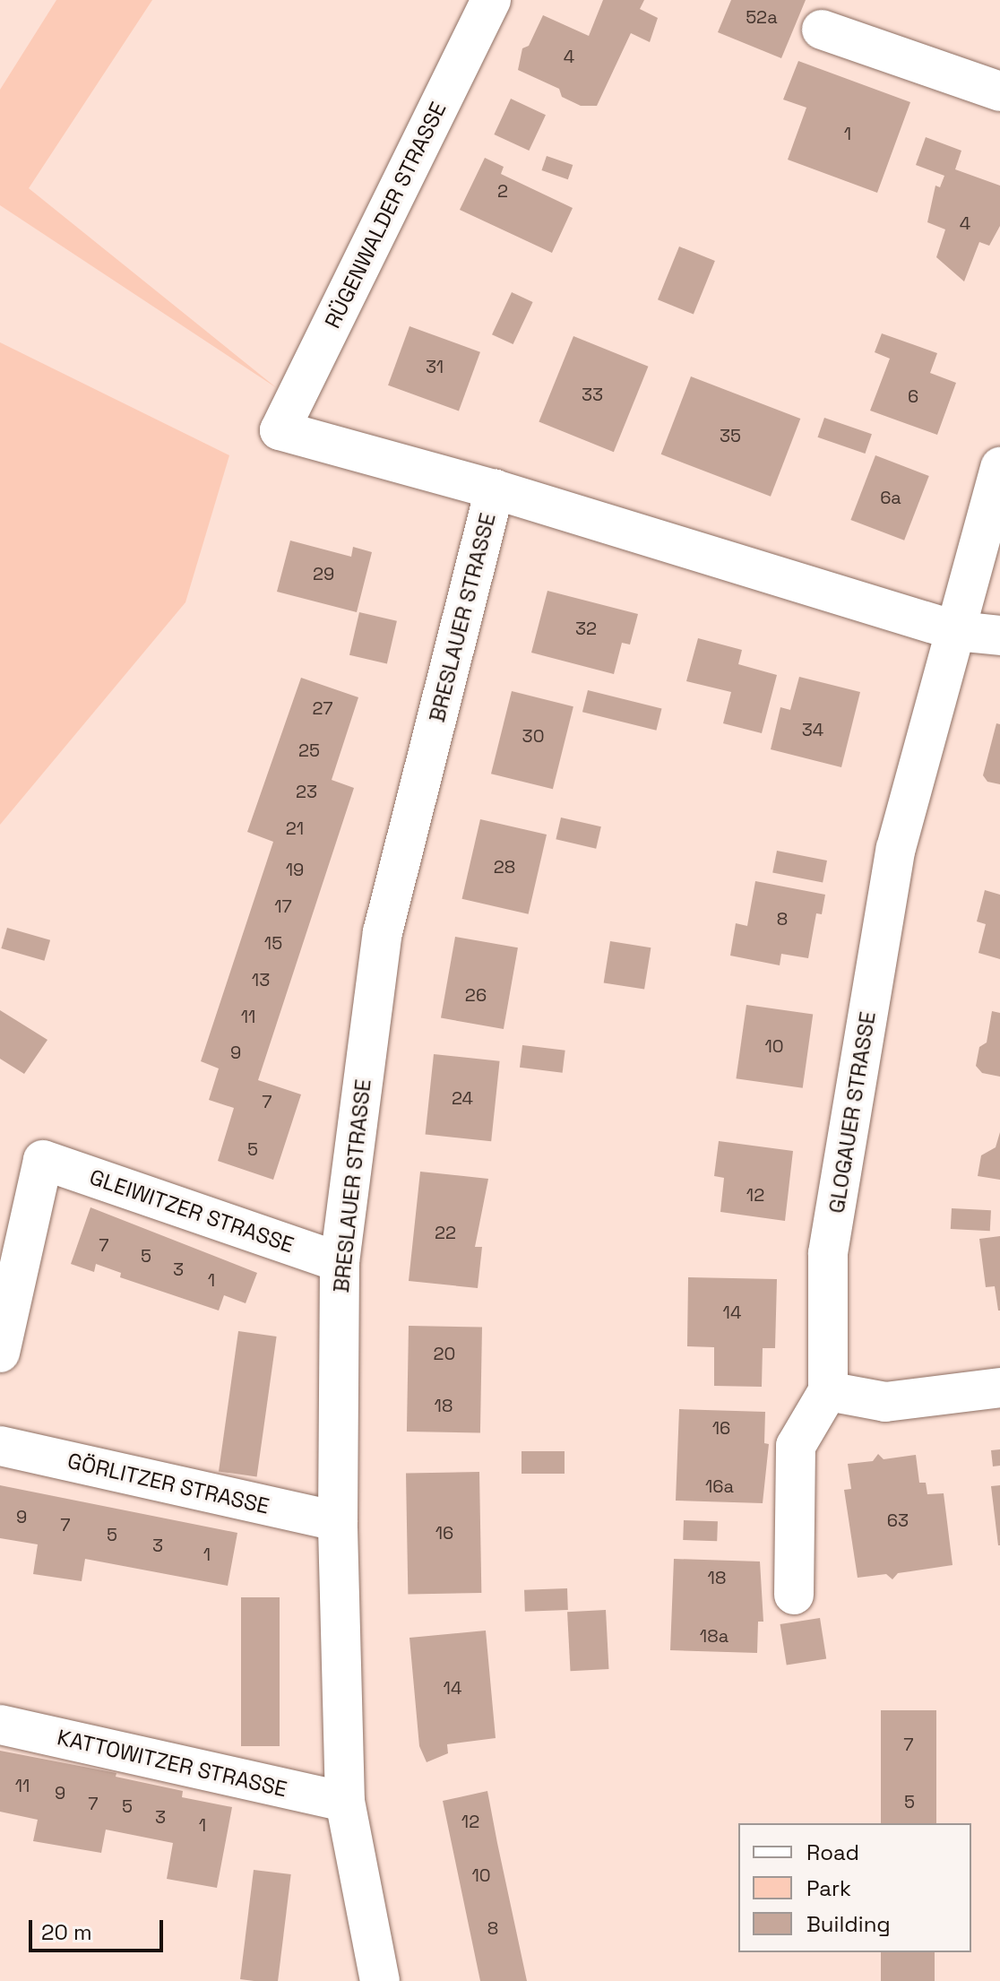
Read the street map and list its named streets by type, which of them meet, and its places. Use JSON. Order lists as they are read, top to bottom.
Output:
{
  "streets": {
    "street": [
      "RÜGENWALDER STRASSE",
      "BRESLAUER STRASSE",
      "GLOGAUER STRASSE",
      "GLEIWITZER STRASSE",
      "GÖRLITZER STRASSE",
      "KATTOWITZER STRASSE"
    ]
  },
  "crossings": [
    ["RÜGENWALDER STRASSE", "BRESLAUER STRASSE"],
    ["BRESLAUER STRASSE", "GLOGAUER STRASSE"],
    ["BRESLAUER STRASSE", "GLEIWITZER STRASSE"],
    ["BRESLAUER STRASSE", "GÖRLITZER STRASSE"],
    ["BRESLAUER STRASSE", "KATTOWITZER STRASSE"]
  ],
  "house_numbers": [
    "52a",
    "4",
    "1",
    "2",
    "4",
    "31",
    "33",
    "6",
    "35",
    "6a",
    "29",
    "32",
    "27",
    "34",
    "30",
    "25",
    "23",
    "21",
    "28",
    "19",
    "17",
    "8",
    "15",
    "13",
    "26",
    "11",
    "10",
    "9",
    "24",
    "7",
    "5",
    "12",
    "22",
    "7",
    "5",
    "3",
    "1",
    "14",
    "20",
    "18",
    "16",
    "16a",
    "9",
    "63",
    "7",
    "16",
    "5",
    "3",
    "1",
    "18",
    "18a",
    "14",
    "7",
    "11",
    "9",
    "5",
    "7",
    "5",
    "3",
    "12",
    "1",
    "10",
    "8"
  ],
  "legend": ["Road", "Park", "Building"],
  "scale_bar": "20 m"
}
